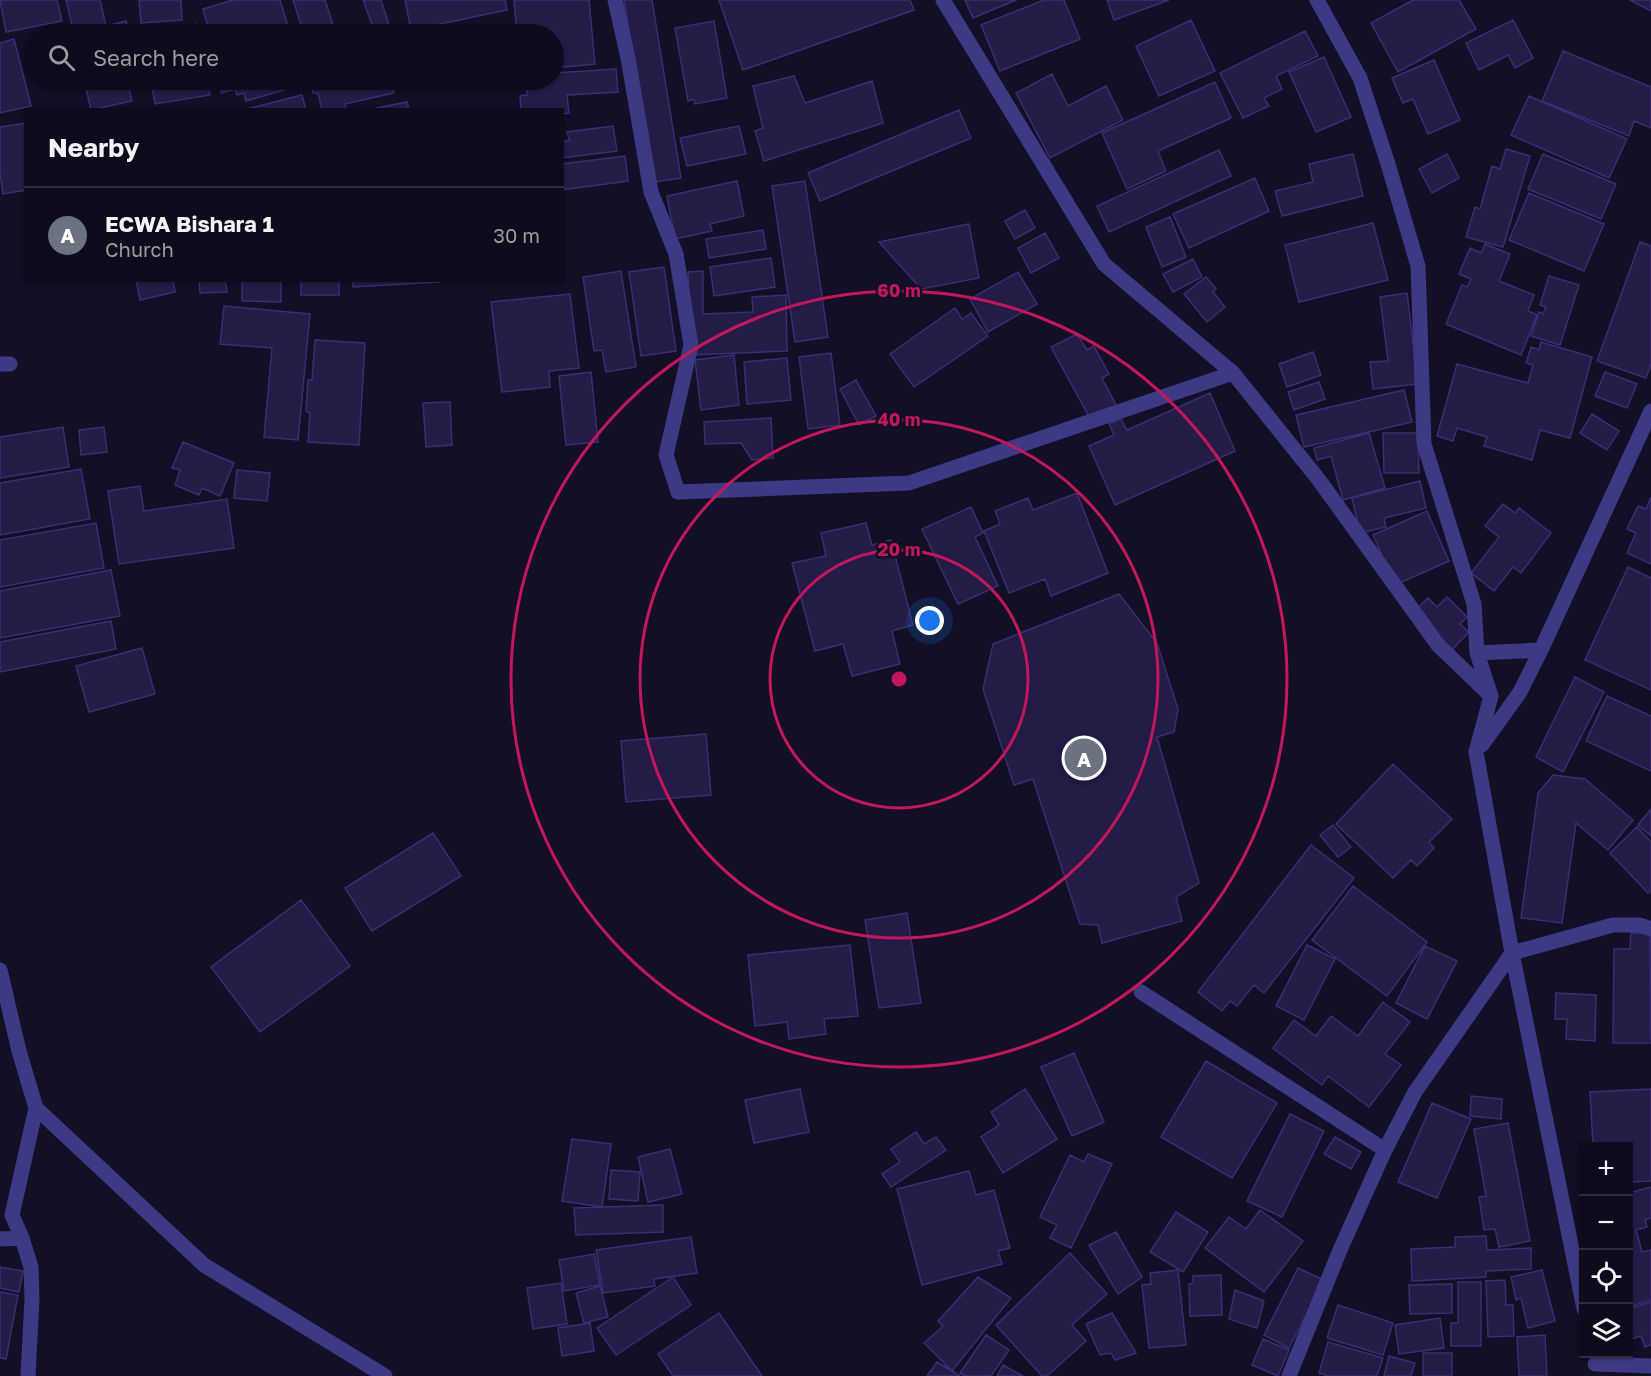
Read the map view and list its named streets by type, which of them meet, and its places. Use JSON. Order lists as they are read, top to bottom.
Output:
{
  "page": {
    "search": "Search here",
    "heading": "Nearby",
    "list": [
      {
        "mark": "A",
        "name": "ECWA Bishara 1",
        "note": "Church",
        "value": "30 m"
      }
    ],
    "pins": "A",
    "map_buttons": ["+", "−"]
  },
  "rings": ["60 m", "40 m", "20 m"]
}
